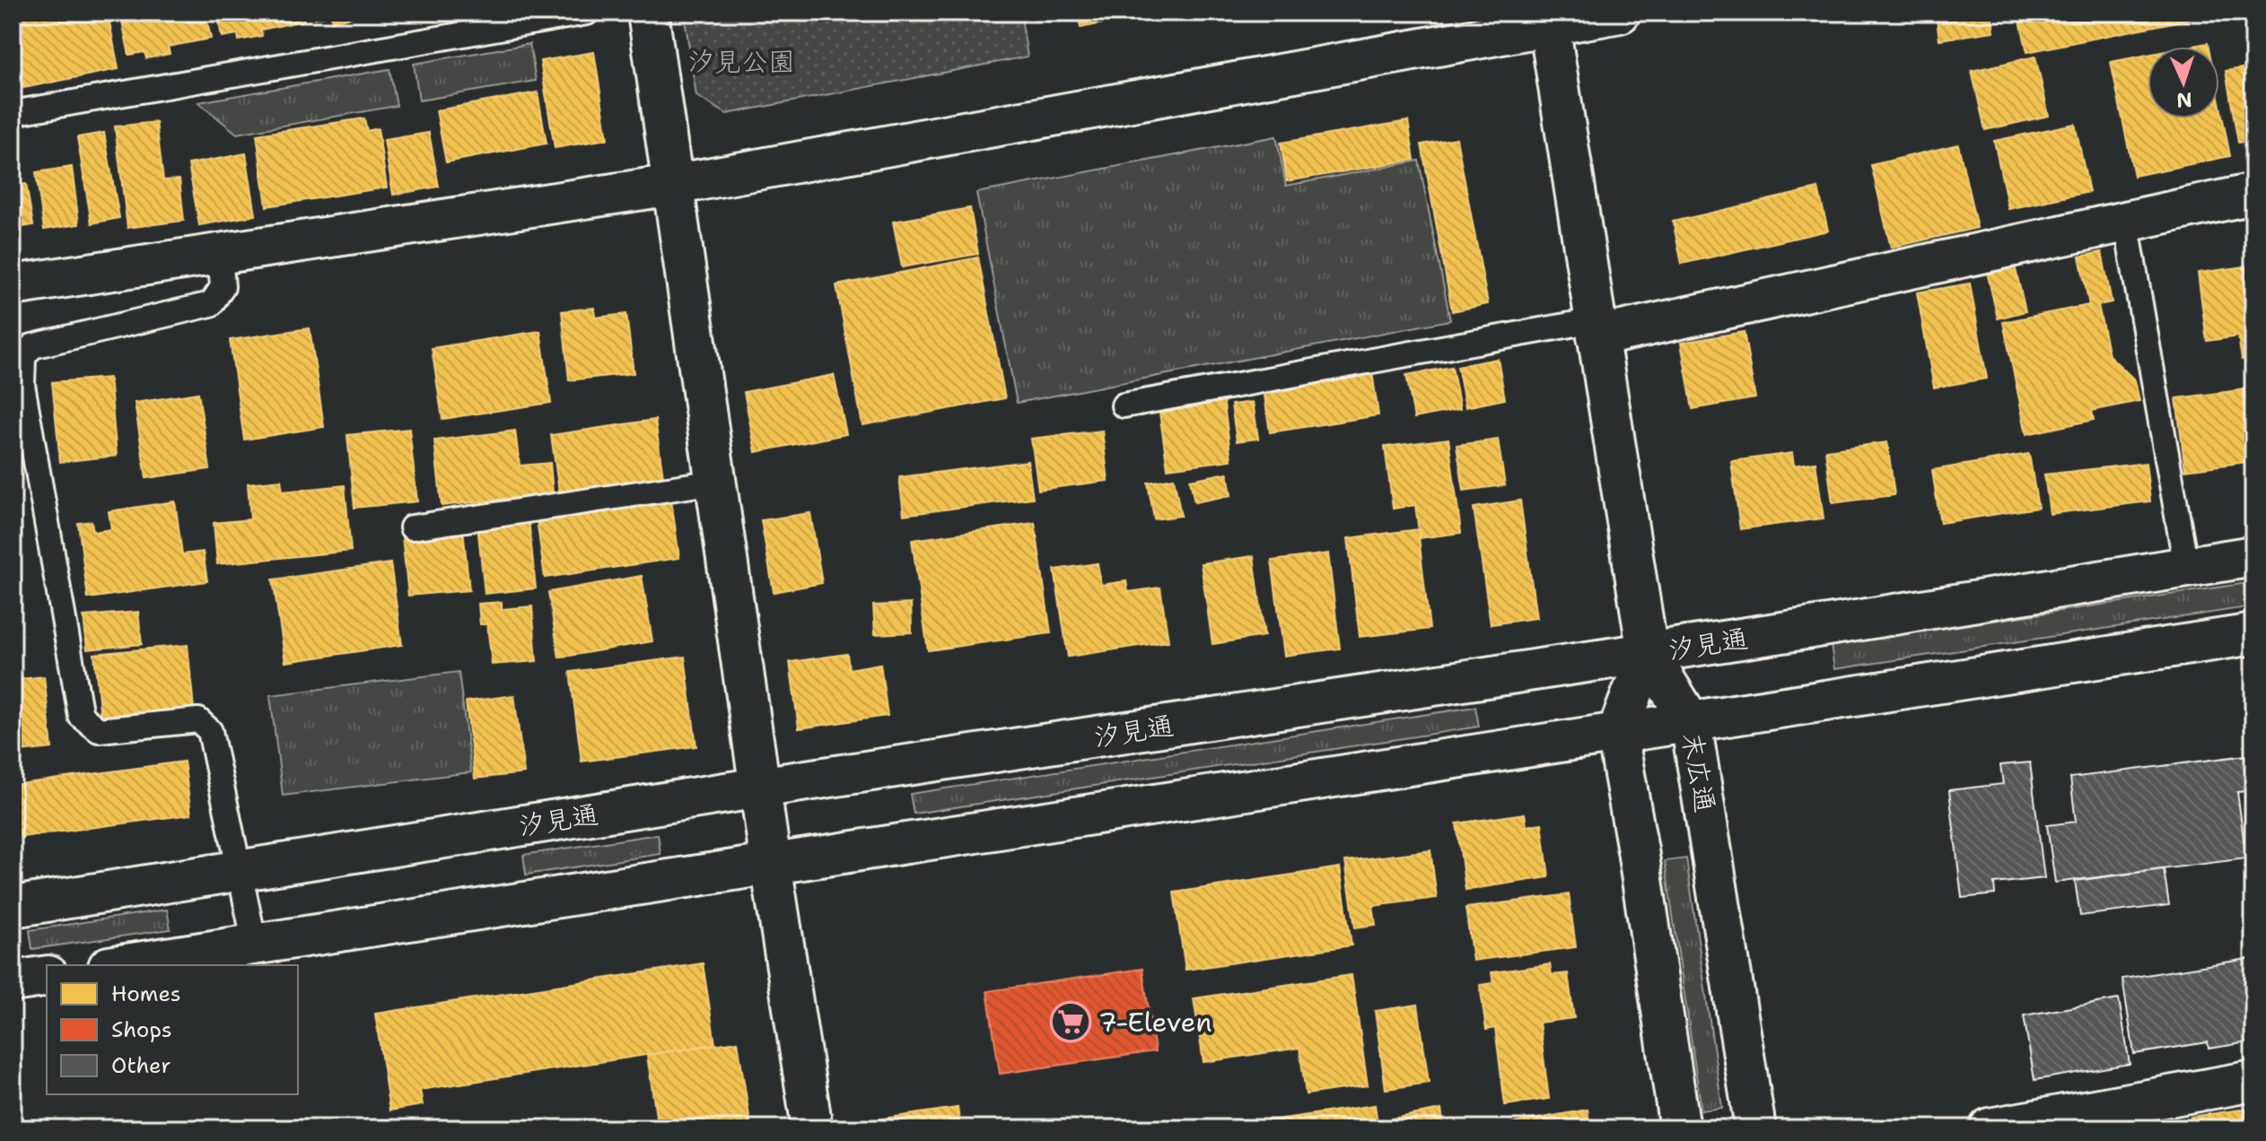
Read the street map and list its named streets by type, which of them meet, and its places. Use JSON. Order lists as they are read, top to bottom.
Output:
{
  "streets": {
    "street": ["汐見通", "末広通"]
  },
  "crossings": [
    ["汐見通", "末広通"]
  ],
  "parks": ["汐見公園"],
  "places": {
    "supermarket": ["7-Eleven"]
  },
  "legend": ["Homes", "Shops", "Other"],
  "north": "bottom"
}
